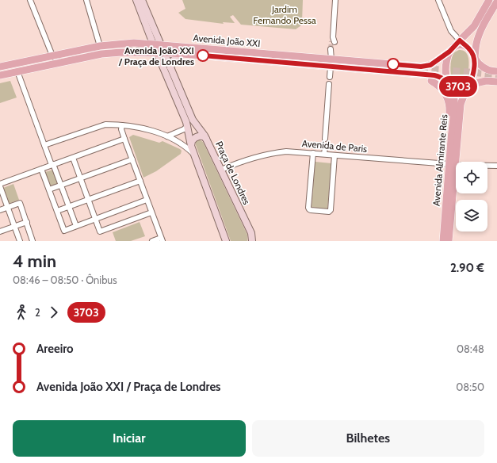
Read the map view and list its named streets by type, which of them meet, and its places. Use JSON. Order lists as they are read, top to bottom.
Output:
{
  "streets": {
    "main road": ["Avenida João XXI", "Avenida Almirante Reis", "Praça de Londres"],
    "street": ["Avenida de Paris"]
  },
  "crossings": [
    ["Avenida João XXI", "Avenida Almirante Reis"],
    ["Avenida de Paris", "Avenida Almirante Reis"],
    ["Avenida de Paris", "Praça de Londres"]
  ],
  "parks": ["Jardim Fernando Pessa"],
  "places": ["Avenida João XXI / Praça de Londres"],
  "lines": ["bus line 3703"],
  "page": {
    "on_map": "3703",
    "heading": ["4 min", "08:46 – 08:50 · Ônibus", "2.90 €"],
    "legs": ["2", "3703"],
    "list": [
      {
        "name": "Areeiro",
        "value": "08:48"
      },
      {
        "name": "Avenida João XXI / Praça de Londres",
        "value": "08:50"
      }
    ],
    "buttons": ["Iniciar", "Bilhetes"]
  }
}
